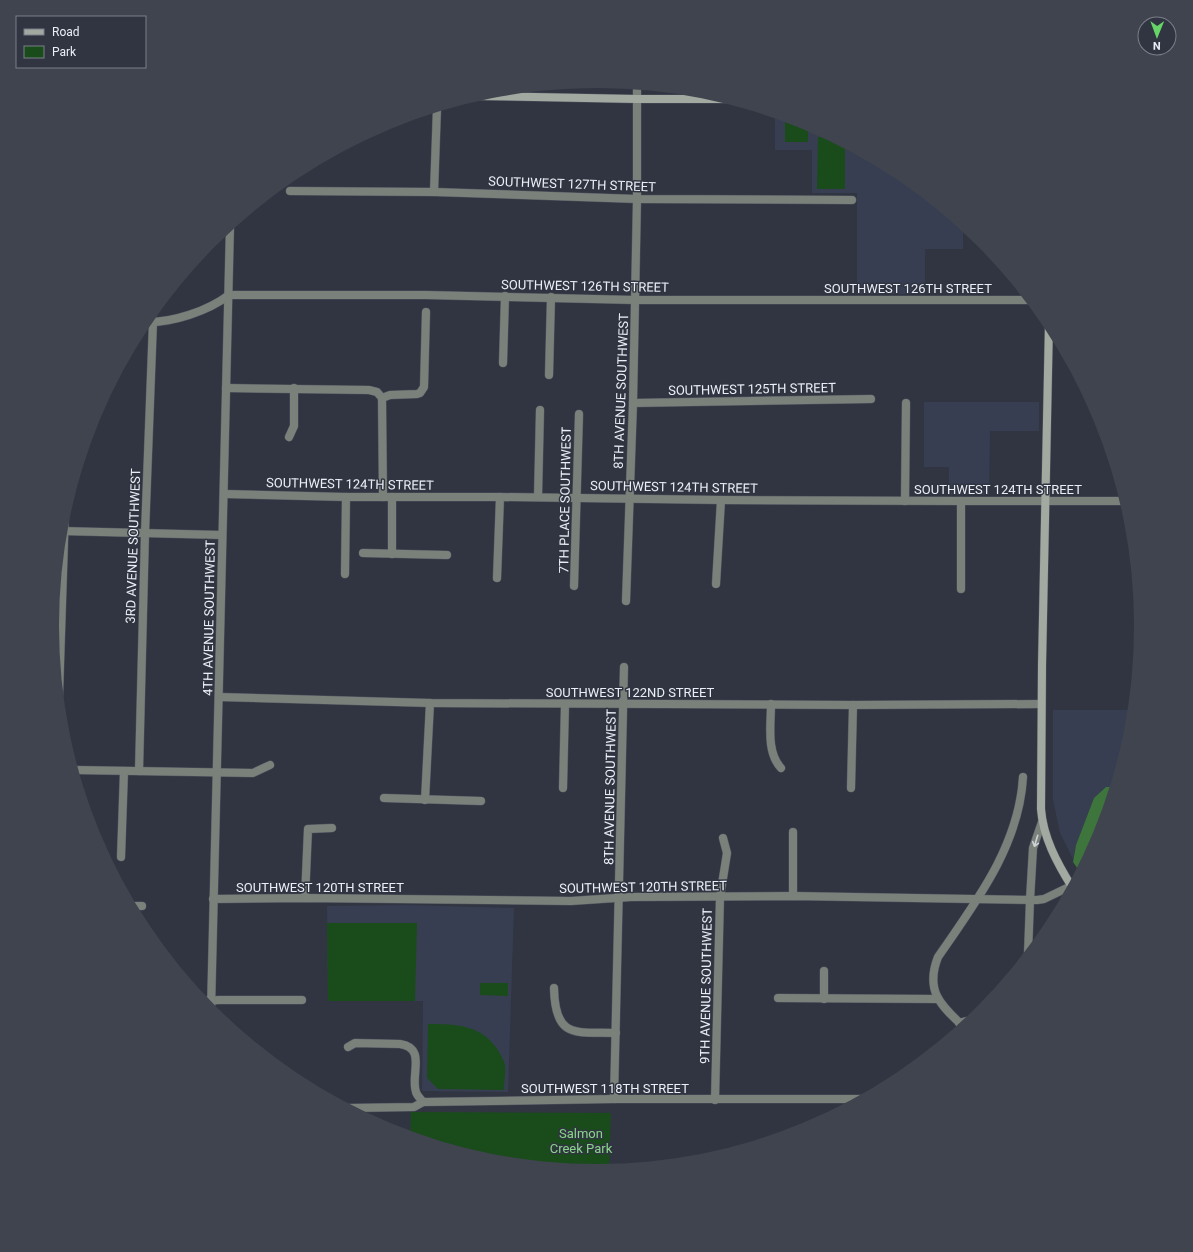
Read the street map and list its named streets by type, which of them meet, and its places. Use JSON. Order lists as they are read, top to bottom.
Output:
{
  "streets": {
    "street": [
      "SOUTHWEST 127TH STREET",
      "SOUTHWEST 126TH STREET",
      "SOUTHWEST 125TH STREET",
      "8TH AVENUE SOUTHWEST",
      "SOUTHWEST 124TH STREET",
      "7TH PLACE SOUTHWEST",
      "3RD AVENUE SOUTHWEST",
      "4TH AVENUE SOUTHWEST",
      "SOUTHWEST 122ND STREET",
      "SOUTHWEST 120TH STREET",
      "9TH AVENUE SOUTHWEST",
      "SOUTHWEST 118TH STREET"
    ]
  },
  "crossings": [
    ["SOUTHWEST 127TH STREET", "8TH AVENUE SOUTHWEST"],
    ["SOUTHWEST 126TH STREET", "8TH AVENUE SOUTHWEST"],
    ["SOUTHWEST 126TH STREET", "4TH AVENUE SOUTHWEST"],
    ["SOUTHWEST 125TH STREET", "8TH AVENUE SOUTHWEST"],
    ["8TH AVENUE SOUTHWEST", "SOUTHWEST 124TH STREET"],
    ["8TH AVENUE SOUTHWEST", "SOUTHWEST 122ND STREET"],
    ["8TH AVENUE SOUTHWEST", "SOUTHWEST 120TH STREET"],
    ["8TH AVENUE SOUTHWEST", "SOUTHWEST 118TH STREET"],
    ["SOUTHWEST 124TH STREET", "7TH PLACE SOUTHWEST"],
    ["SOUTHWEST 124TH STREET", "4TH AVENUE SOUTHWEST"],
    ["4TH AVENUE SOUTHWEST", "SOUTHWEST 122ND STREET"],
    ["4TH AVENUE SOUTHWEST", "SOUTHWEST 120TH STREET"],
    ["SOUTHWEST 120TH STREET", "9TH AVENUE SOUTHWEST"],
    ["9TH AVENUE SOUTHWEST", "SOUTHWEST 118TH STREET"]
  ],
  "parks": ["Salmon Creek Park"],
  "legend": ["Road", "Park"],
  "north": "bottom"
}
